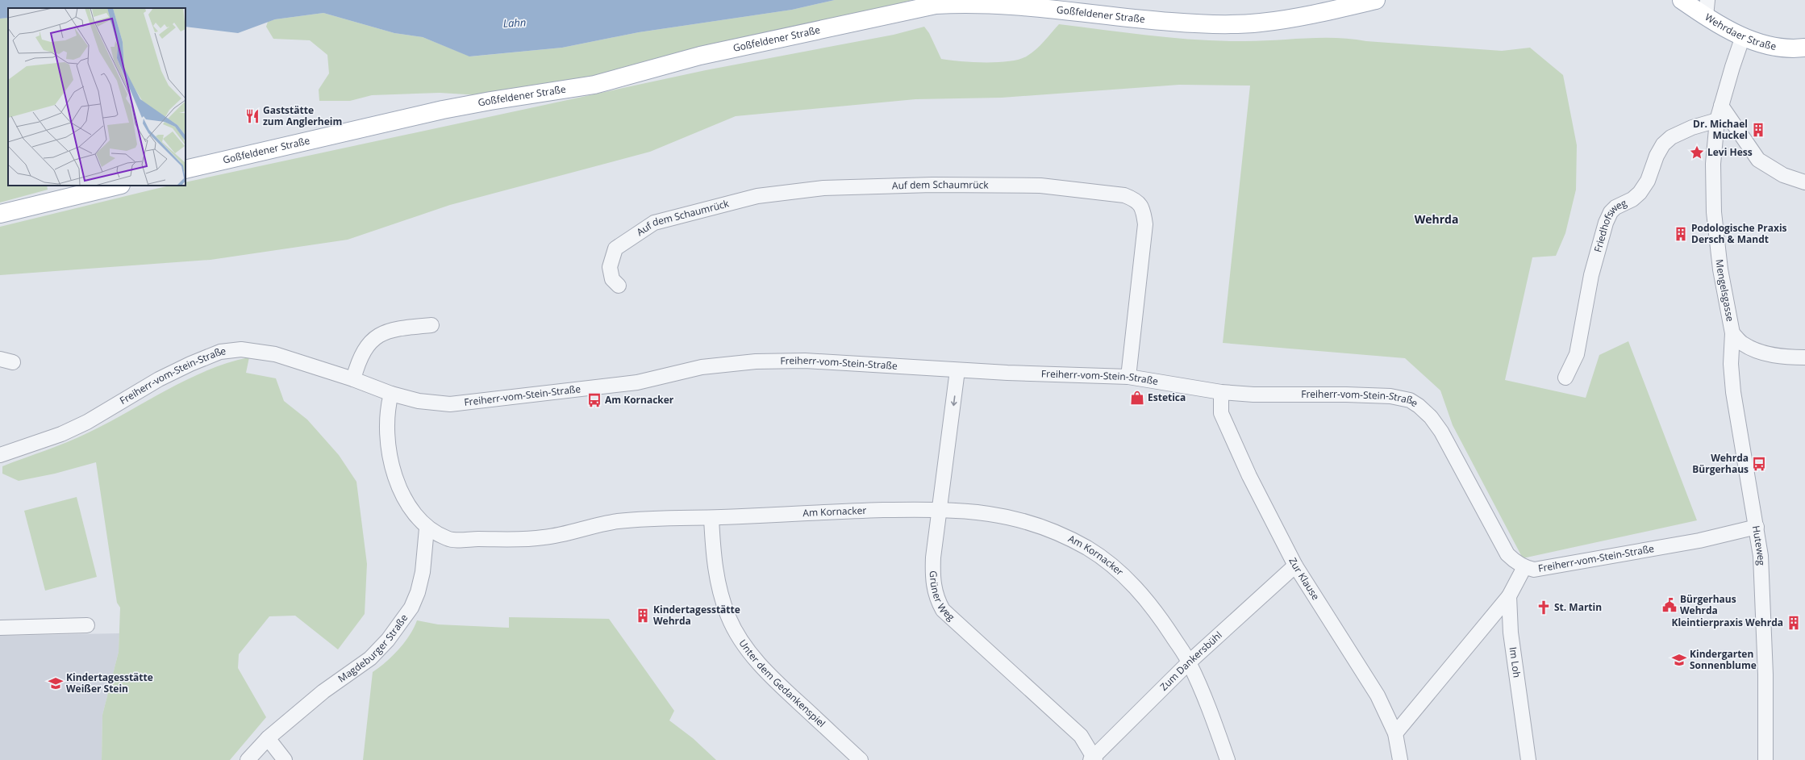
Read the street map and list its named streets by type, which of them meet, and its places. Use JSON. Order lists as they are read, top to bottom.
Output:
{
  "streets": {
    "main road": ["Goßfeldener Straße", "Wehrdaer Straße"],
    "street": [
      "Auf dem Schaumrück",
      "Friedhofsweg",
      "Mengelsgasse",
      "Freiherr-vom-Stein-Straße",
      "Am Kornacker",
      "Huteweg",
      "Zur Klause",
      "Grüner Weg",
      "Magdeburger Straße",
      "Zum Dankersbühl",
      "Im Loh",
      "Unter dem Gedankenspiel"
    ]
  },
  "crossings": [
    ["Wehrdaer Straße", "Mengelsgasse"],
    ["Auf dem Schaumrück", "Freiherr-vom-Stein-Straße"],
    ["Friedhofsweg", "Mengelsgasse"],
    ["Mengelsgasse", "Huteweg"],
    ["Freiherr-vom-Stein-Straße", "Am Kornacker"],
    ["Freiherr-vom-Stein-Straße", "Huteweg"],
    ["Freiherr-vom-Stein-Straße", "Zur Klause"],
    ["Freiherr-vom-Stein-Straße", "Grüner Weg"],
    ["Freiherr-vom-Stein-Straße", "Im Loh"],
    ["Am Kornacker", "Grüner Weg"],
    ["Am Kornacker", "Magdeburger Straße"],
    ["Am Kornacker", "Zum Dankersbühl"],
    ["Am Kornacker", "Unter dem Gedankenspiel"],
    ["Zur Klause", "Zum Dankersbühl"],
    ["Grüner Weg", "Zum Dankersbühl"]
  ],
  "districts": ["Wehrda"],
  "water": ["Lahn"],
  "places": {
    "restaurant": ["Gaststätte zum Anglerheim"],
    "building": [
      "Dr. Michael Muckel",
      "Podologische Praxis Dersch & Mandt",
      "Kindertagesstätte Wehrda",
      "Kleintierpraxis Wehrda"
    ],
    "place": ["Levi Hess"],
    "shop": ["Estetica"],
    "bus stop": ["Am Kornacker", "Wehrda Bürgerhaus"],
    "public building": ["Bürgerhaus Wehrda"],
    "church": ["St. Martin"],
    "school or university": ["Kindergarten Sonnenblume", "Kindertagesstätte Weißer Stein"]
  }
}
